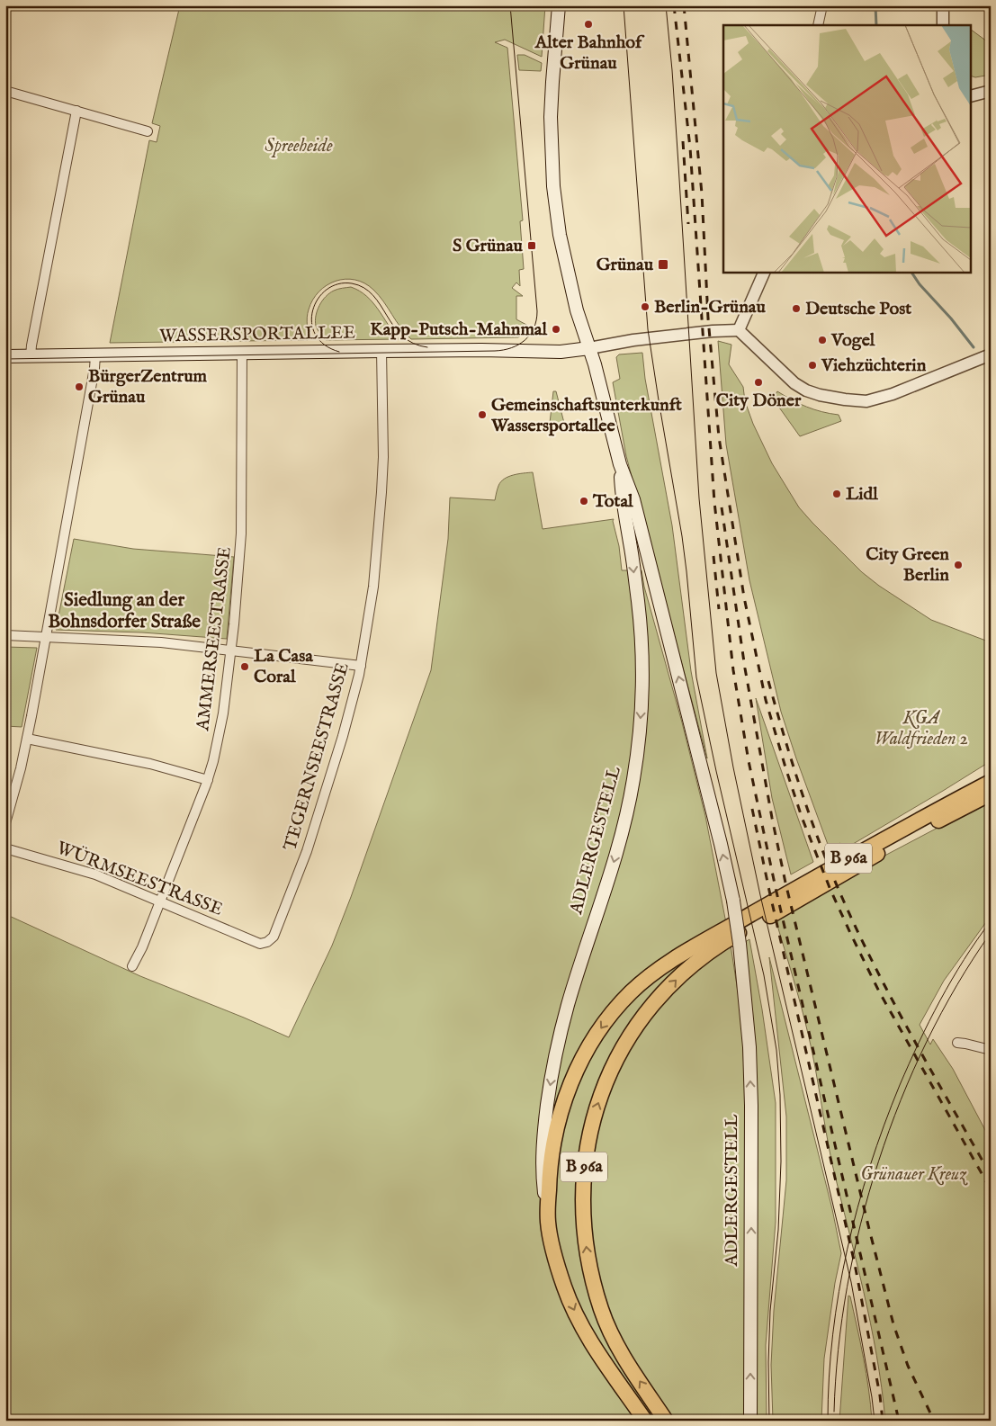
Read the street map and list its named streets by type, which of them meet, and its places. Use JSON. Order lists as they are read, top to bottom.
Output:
{
  "streets": {
    "main road": ["WASSERSPORTALLEE", "ADLERGESTELL", "B 96a"],
    "street": ["AMMERSEESTRASSE", "TEGERNSEESTRASSE", "WÜRMSEESTRASSE"]
  },
  "crossings": [
    ["WASSERSPORTALLEE", "AMMERSEESTRASSE"],
    ["WASSERSPORTALLEE", "TEGERNSEESTRASSE"],
    ["WASSERSPORTALLEE", "ADLERGESTELL"],
    ["AMMERSEESTRASSE", "WÜRMSEESTRASSE"],
    ["TEGERNSEESTRASSE", "WÜRMSEESTRASSE"],
    ["ADLERGESTELL", "B 96a"]
  ],
  "districts": ["Siedlung an der Bohnsdorfer Straße"],
  "parks": ["Spreeheide", "KGA Waldfrieden 2", "Grünauer Kreuz"],
  "places": {
    "other": [
      "Alter Bahnhof Grünau",
      "Berlin-Grünau",
      "Deutsche Post",
      "Kapp-Putsch-Mahnmal",
      "Vogel",
      "Viehzüchterin",
      "City Döner",
      "BürgerZentrum Grünau",
      "Gemeinschaftsunterkunft Wassersportallee",
      "Lidl",
      "Total",
      "City Green Berlin",
      "La Casa Coral"
    ],
    "transit": ["S Grünau", "Grünau"]
  }
}
